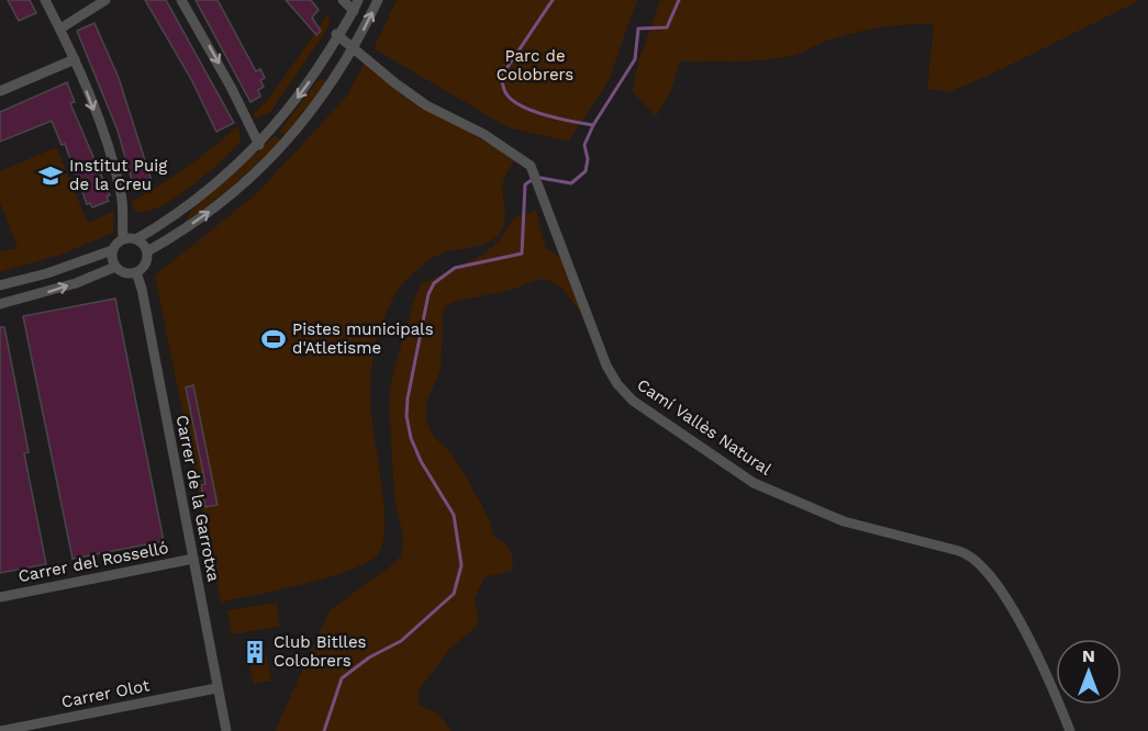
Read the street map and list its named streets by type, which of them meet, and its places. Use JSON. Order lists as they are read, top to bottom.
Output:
{
  "streets": {
    "street": [
      "Camí Vallès Natural",
      "Carrer de la Garrotxa",
      "Carrer del Rosselló",
      "Carrer Olot"
    ]
  },
  "crossings": [
    ["Carrer de la Garrotxa", "Carrer del Rosselló"],
    ["Carrer de la Garrotxa", "Carrer Olot"]
  ],
  "parks": ["Parc de Colobrers"],
  "places": {
    "school or university": ["Institut Puig de la Creu"],
    "sports": ["Pistes municipals d'Atletisme"],
    "building": ["Club Bitlles Colobrers"]
  },
  "north": "top"
}
